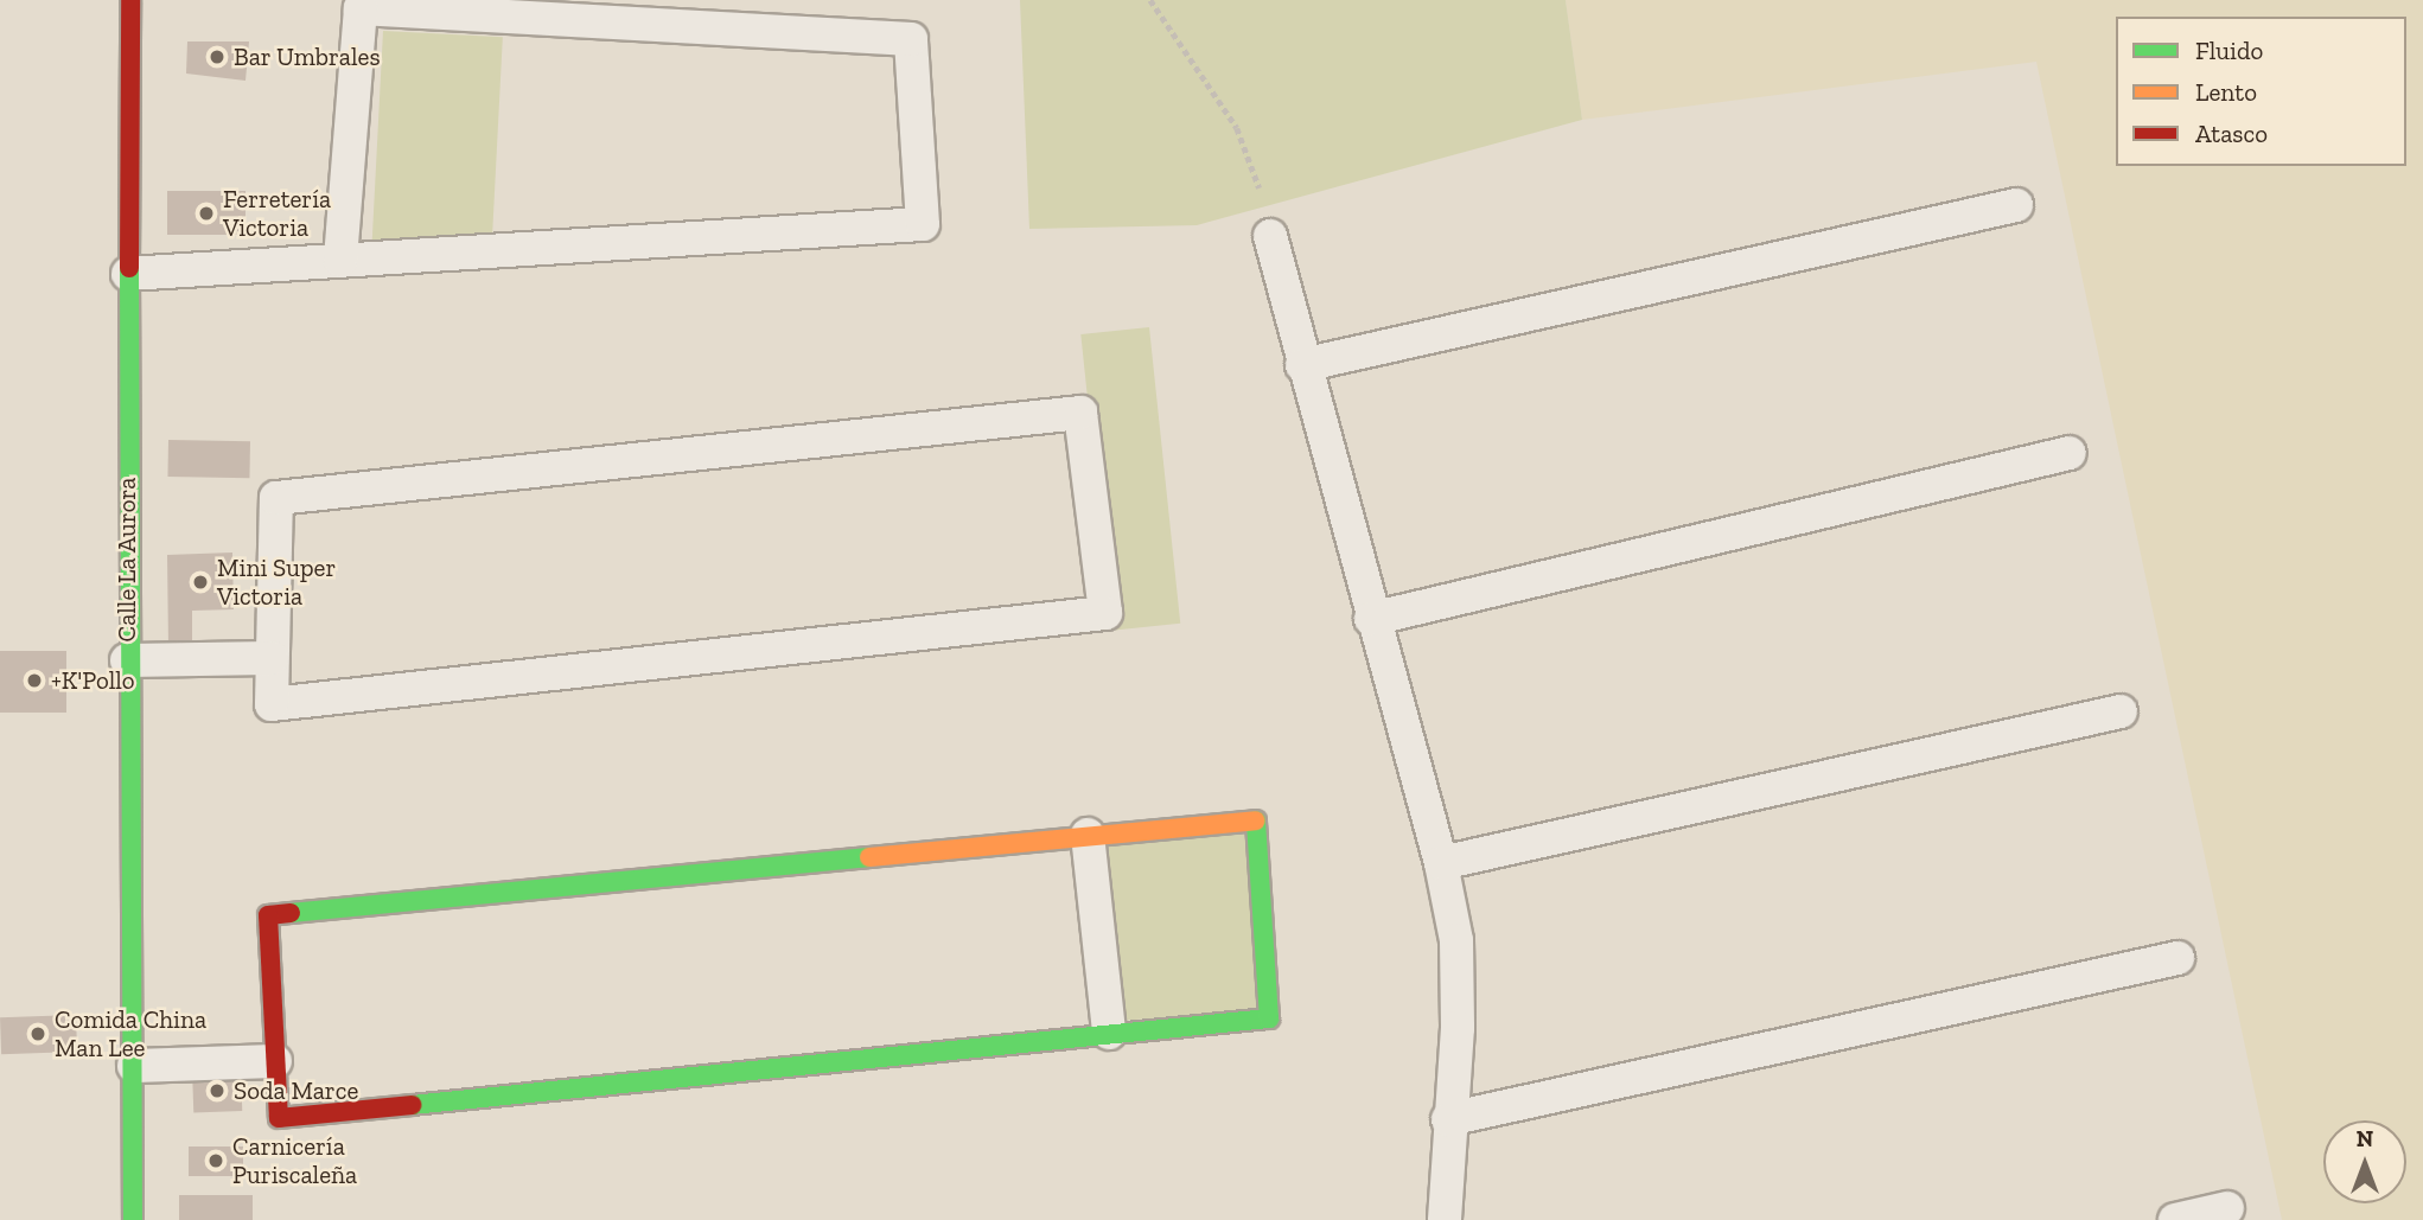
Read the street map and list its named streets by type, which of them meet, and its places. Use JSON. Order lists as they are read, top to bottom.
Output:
{
  "streets": {
    "street": ["Calle La Aurora"]
  },
  "places": [
    "Bar Umbrales",
    "Ferretería Victoria",
    "Mini Super Victoria",
    "+K'Pollo",
    "Comida China Man Lee",
    "Soda Marce",
    "Carnicería Puriscaleña"
  ],
  "legend": ["Fluido", "Lento", "Atasco"],
  "north": "top"
}
